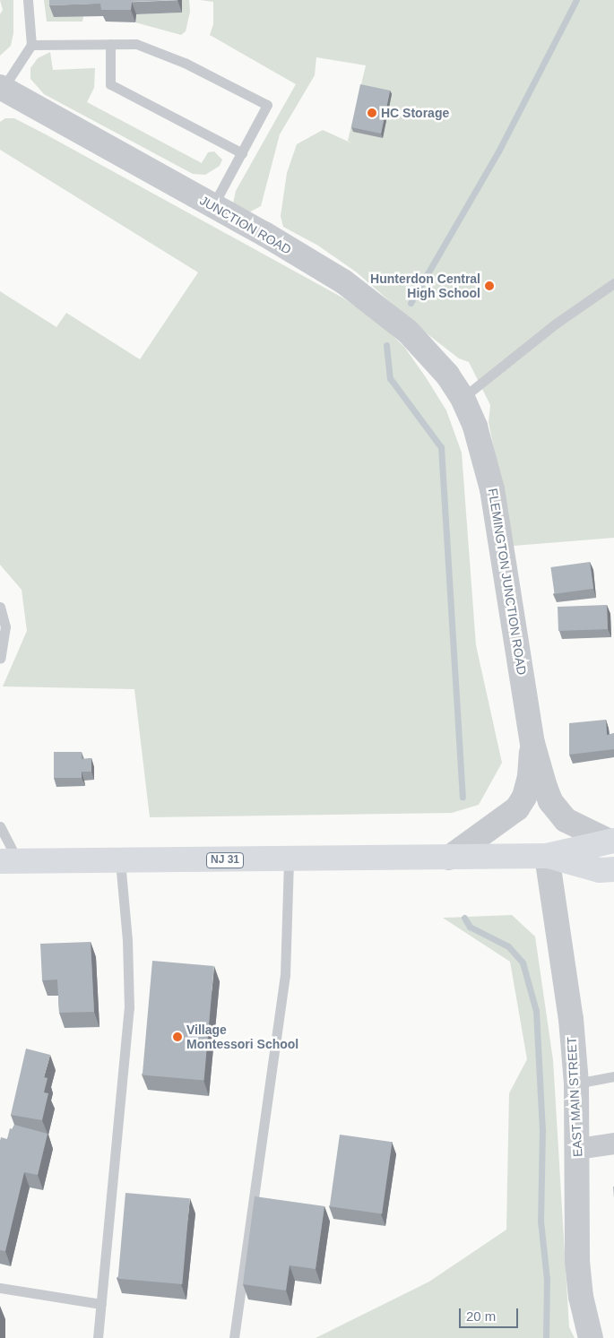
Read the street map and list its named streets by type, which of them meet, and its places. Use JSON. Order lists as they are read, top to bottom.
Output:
{
  "streets": {
    "highway": ["NJ 31"],
    "street": ["JUNCTION ROAD", "FLEMINGTON JUNCTION ROAD", "EAST MAIN STREET"]
  },
  "crossings": [
    ["JUNCTION ROAD", "FLEMINGTON JUNCTION ROAD"],
    ["NJ 31", "EAST MAIN STREET"]
  ],
  "places": ["HC Storage", "Hunterdon Central High School", "Village Montessori School"],
  "scale_bar": "20 m"
}
